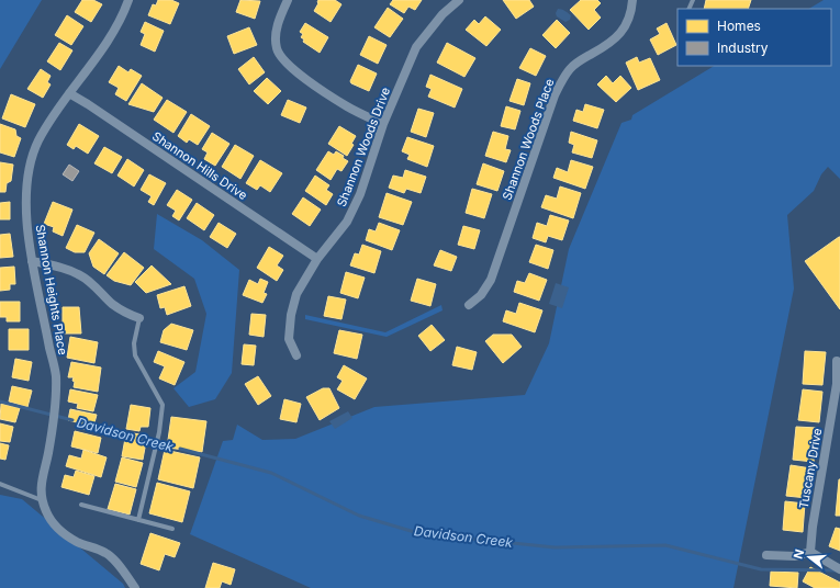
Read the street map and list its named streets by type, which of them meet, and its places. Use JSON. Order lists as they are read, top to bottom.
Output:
{
  "streets": {
    "street": [
      "Shannon Woods Place",
      "Shannon Woods Drive",
      "Shannon Hills Drive",
      "Shannon Heights Place",
      "Tuscany Drive"
    ]
  },
  "crossings": [
    ["Shannon Woods Drive", "Shannon Hills Drive"],
    ["Shannon Hills Drive", "Shannon Heights Place"]
  ],
  "water": ["Davidson Creek"],
  "legend": ["Homes", "Industry"],
  "north": "left"
}
